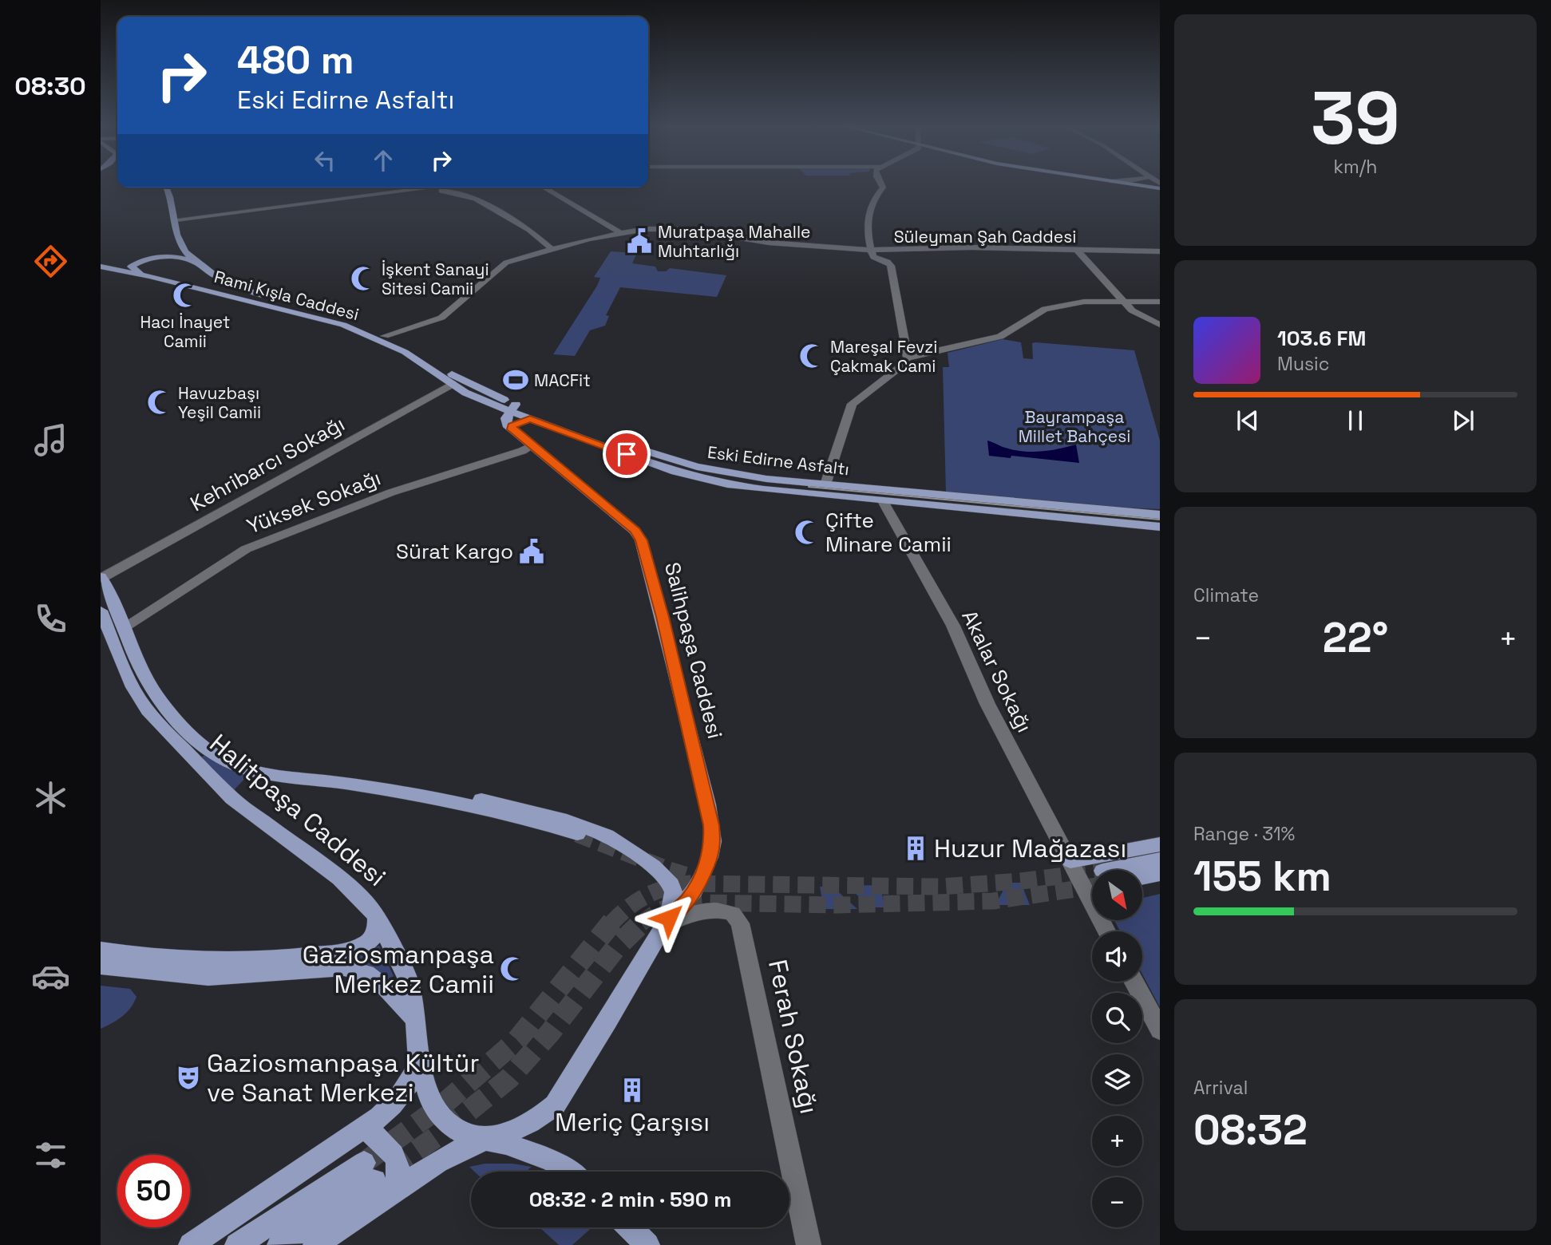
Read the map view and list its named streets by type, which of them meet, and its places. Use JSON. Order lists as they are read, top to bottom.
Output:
{
  "streets": {
    "main road": [
      "Rami Kışla Caddesi",
      "Eski Edirne Asfaltı",
      "Salihpaşa Caddesi",
      "Halitpaşa Caddesi"
    ],
    "street": [
      "Süleyman Şah Caddesi",
      "Kehribarcı Sokağı",
      "Yüksek Sokağı",
      "Akalar Sokağı",
      "Ferah Sokağı"
    ]
  },
  "crossings": [
    ["Süleyman Şah Caddesi", "Rami Kışla Caddesi"],
    ["Süleyman Şah Caddesi", "Eski Edirne Asfaltı"],
    ["Rami Kışla Caddesi", "Eski Edirne Asfaltı"],
    ["Rami Kışla Caddesi", "Kehribarcı Sokağı"],
    ["Eski Edirne Asfaltı", "Kehribarcı Sokağı"],
    ["Eski Edirne Asfaltı", "Akalar Sokağı"],
    ["Kehribarcı Sokağı", "Halitpaşa Caddesi"],
    ["Yüksek Sokağı", "Salihpaşa Caddesi"],
    ["Yüksek Sokağı", "Halitpaşa Caddesi"],
    ["Salihpaşa Caddesi", "Ferah Sokağı"]
  ],
  "parks": ["Bayrampaşa Millet Bahçesi"],
  "places": {
    "public building": ["Muratpaşa Mahalle Muhtarlığı", "Sürat Kargo"],
    "mosque": [
      "İşkent Sanayi Sitesi Camii",
      "Hacı İnayet Camii",
      "Mareşal Fevzi Çakmak Cami",
      "Havuzbaşı Yeşil Camii",
      "Çifte Minare Camii",
      "Gaziosmanpaşa Merkez Camii"
    ],
    "sports": ["MACFit"],
    "building": ["Huzur Mağazası", "Meriç Çarşısı"],
    "theatre": ["Gaziosmanpaşa Kültür ve Sanat Merkezi"]
  },
  "north": "bottom right",
  "page": {
    "tabs": "08:30",
    "tile": [
      ["39", "km/h"],
      "Climate",
      ["Range · 31%", "155 km"],
      ["Arrival", "08:32"]
    ],
    "turn": ["480 m", "Eski Edirne Asfaltı"],
    "song": ["103.6 FM", "Music"],
    "heat": ["−", "22°", "+"],
    "map_buttons": ["+", "−"],
    "limit": "50",
    "trip": "08:32 · 2 min · 590 m"
  }
}
